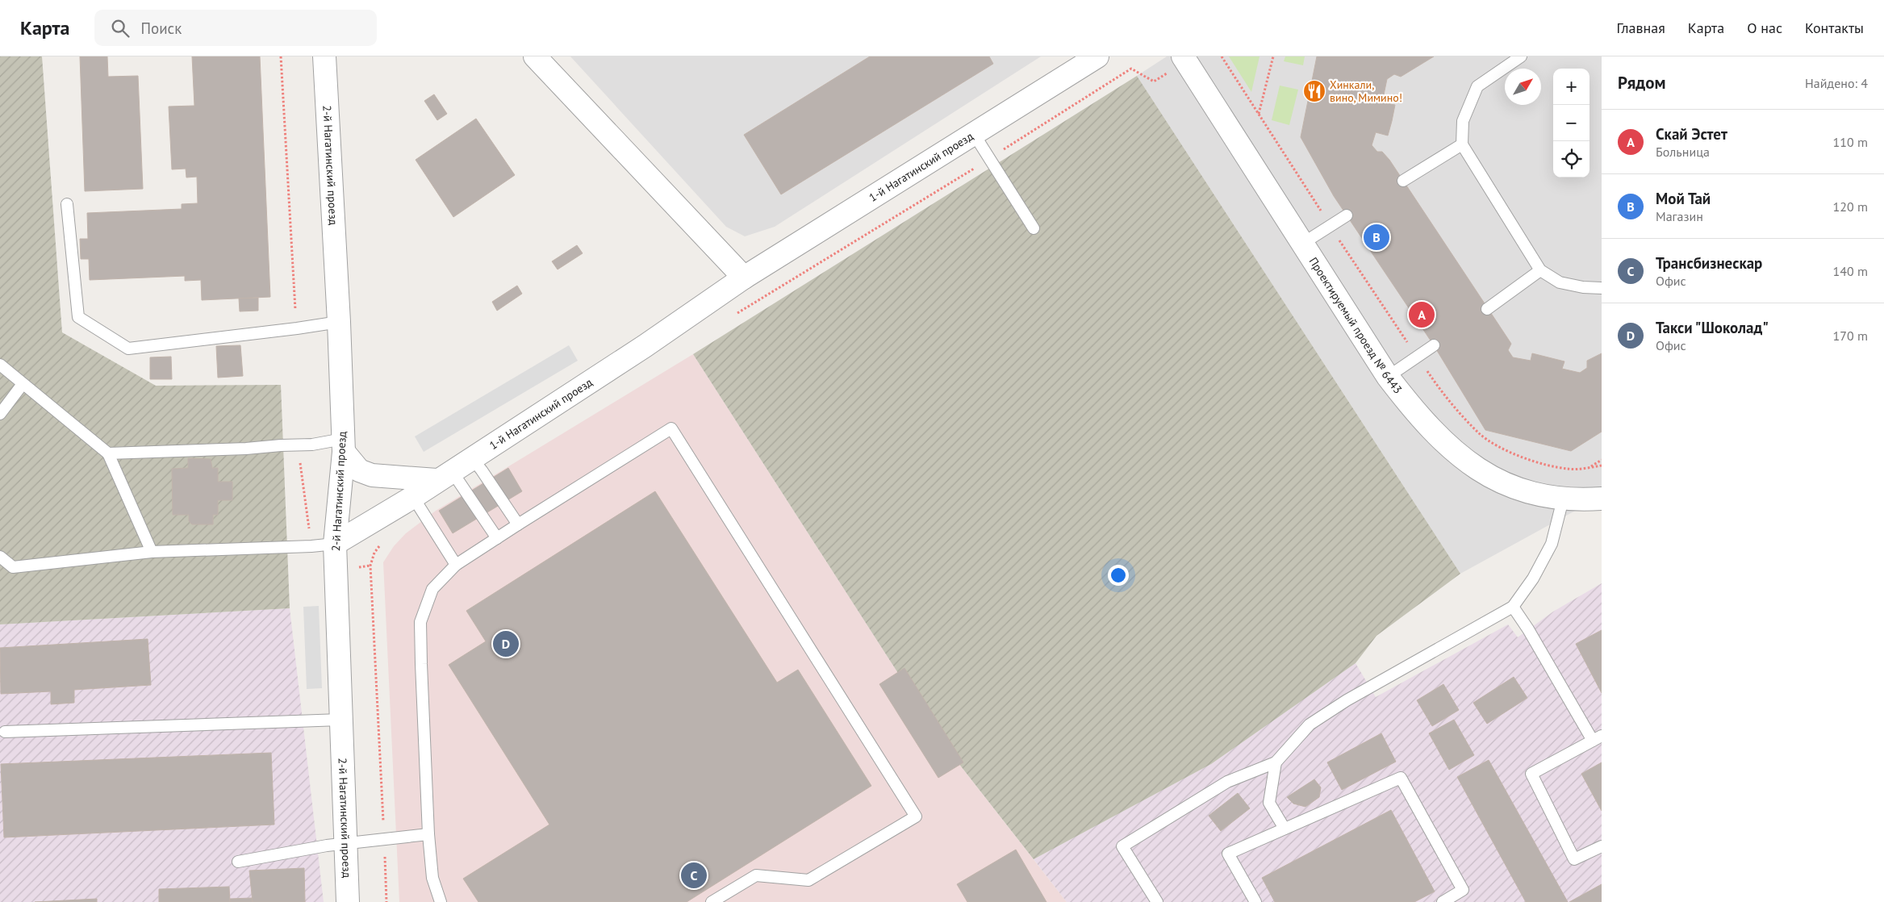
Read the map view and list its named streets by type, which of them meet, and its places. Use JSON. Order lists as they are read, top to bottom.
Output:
{
  "streets": {
    "street": ["2-й Нагатинский проезд", "1-й Нагатинский проезд", "Проектируемый проезд № 6443"]
  },
  "crossings": [
    ["2-й Нагатинский проезд", "1-й Нагатинский проезд"]
  ],
  "places": {
    "restaurant": ["Хинкали, вино, Мимино!"]
  },
  "north": "top right",
  "page": {
    "header": "Карта",
    "search": "Поиск",
    "nav": [
      "Главная",
      "Карта",
      "О нас",
      "Контакты"
    ],
    "heading": ["Рядом", "Найдено: 4"],
    "map_buttons": ["+", "−"],
    "list": [
      {
        "mark": "A",
        "name": "Скай Эстет",
        "note": "Больница",
        "value": "110 m"
      },
      {
        "mark": "B",
        "name": "Мой Тай",
        "note": "Магазин",
        "value": "120 m"
      },
      {
        "mark": "C",
        "name": "Трансбизнескар",
        "note": "Офис",
        "value": "140 m"
      },
      {
        "mark": "D",
        "name": "Такси \"Шоколад\"",
        "note": "Офис",
        "value": "170 m"
      }
    ],
    "pins": [
      "B",
      "A",
      "D",
      "C"
    ]
  }
}
